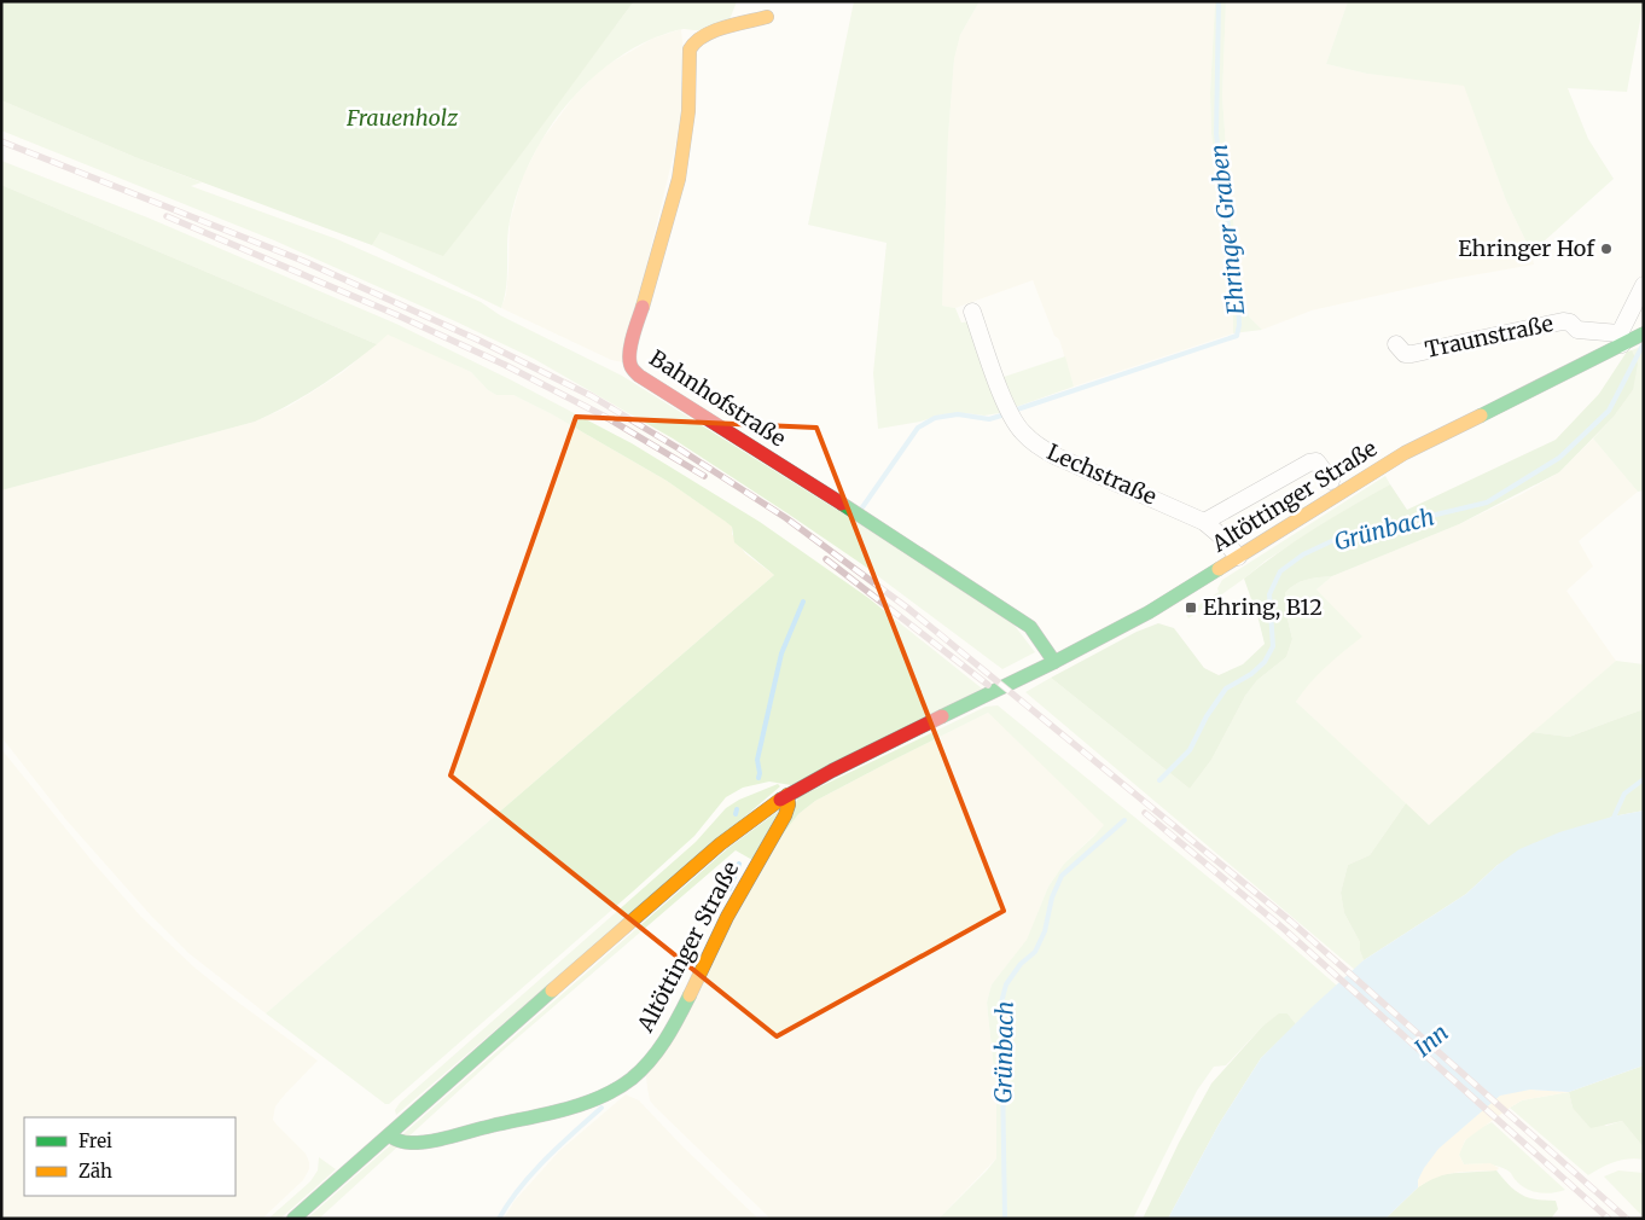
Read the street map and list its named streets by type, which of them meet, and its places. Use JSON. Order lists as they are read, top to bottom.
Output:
{
  "streets": {
    "main road": ["Bahnhofstraße", "Altöttinger Straße"],
    "street": ["Traunstraße", "Lechstraße"]
  },
  "crossings": [
    ["Traunstraße", "Altöttinger Straße"],
    ["Bahnhofstraße", "Altöttinger Straße"],
    ["Lechstraße", "Altöttinger Straße"]
  ],
  "water": ["Ehringer Graben", "Grünbach", "Inn"],
  "parks": ["Frauenholz"],
  "places": {
    "other": ["Ehringer Hof"],
    "transit": ["Ehring, B12"]
  },
  "legend": ["Frei", "Zäh"]
}
